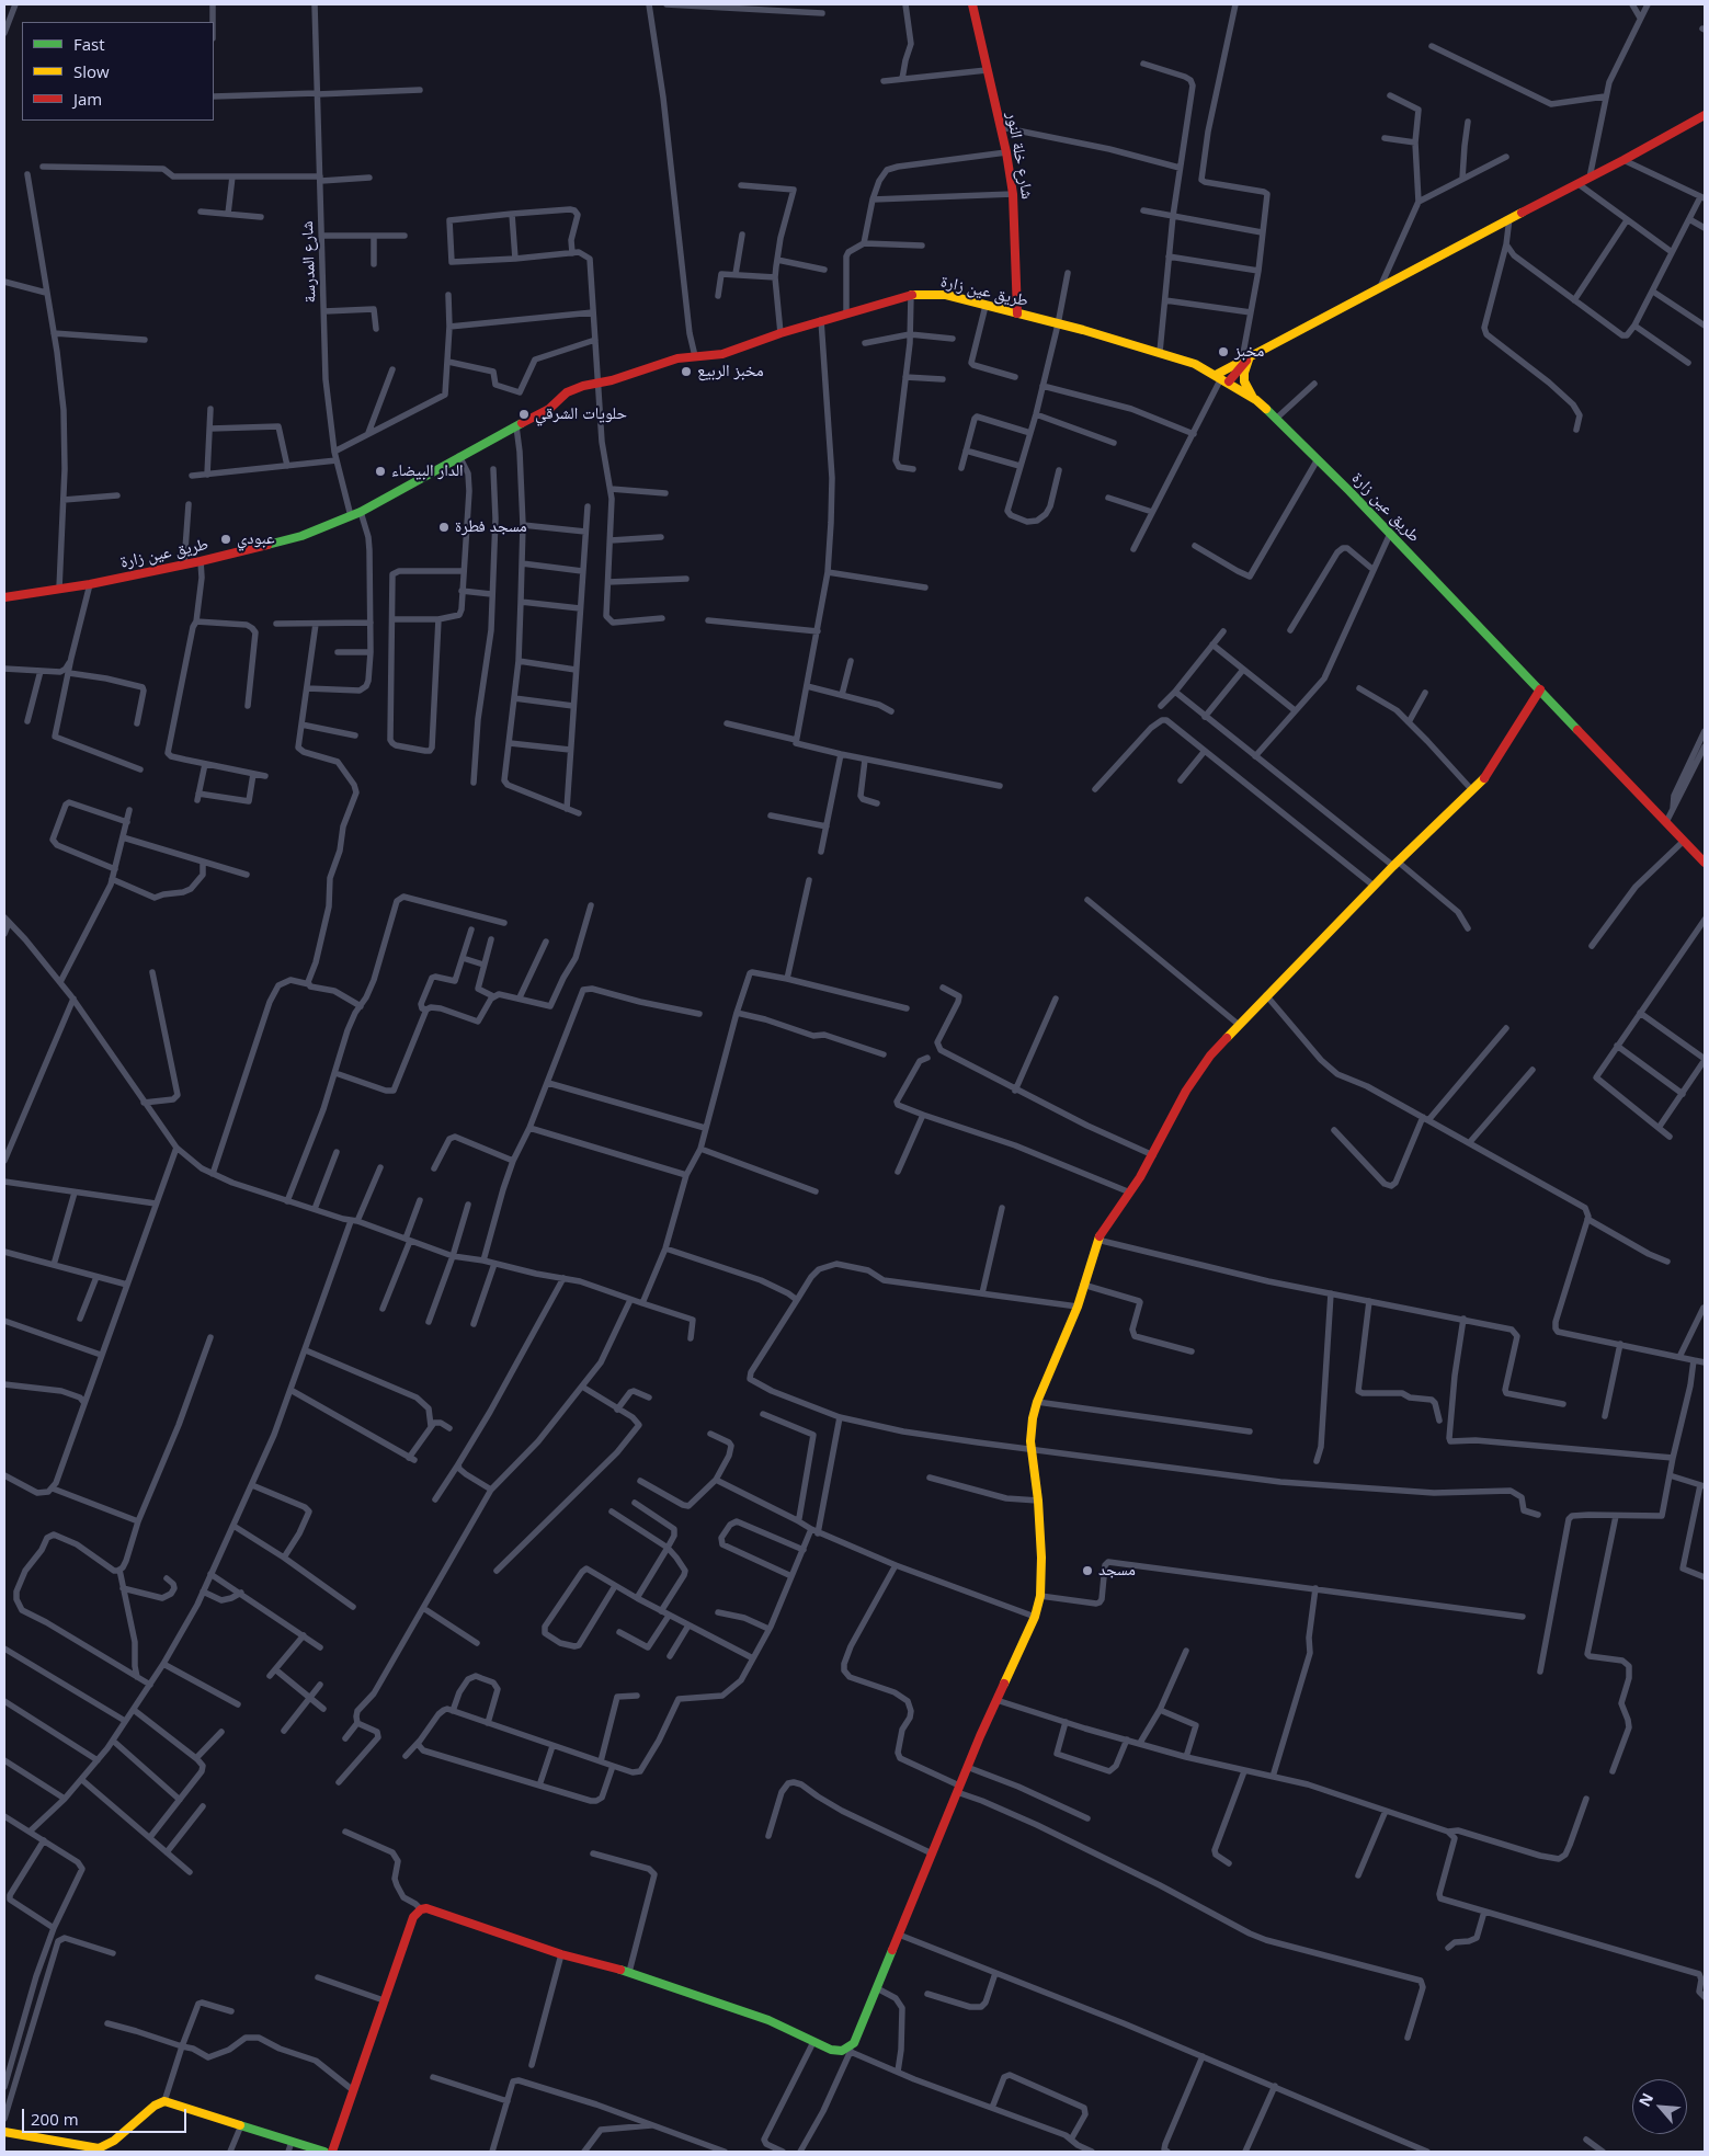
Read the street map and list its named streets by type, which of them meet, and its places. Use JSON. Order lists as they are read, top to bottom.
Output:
{
  "streets": {
    "main road": ["شارع خلة النور", "طريق عين زارة"],
    "street": ["شارع المدرسة"]
  },
  "crossings": [
    ["شارع خلة النور", "طريق عين زارة"],
    ["شارع المدرسة", "طريق عين زارة"]
  ],
  "places": [
    "مخبز",
    "مخبز الربيع",
    "حلويات الشرقي",
    "الدار البيضاء",
    "مسجد فطرة",
    "عبودي",
    "مسجد"
  ],
  "legend": ["Fast", "Slow", "Jam"],
  "scale_bar": "200 m",
  "north": "top left"
}
